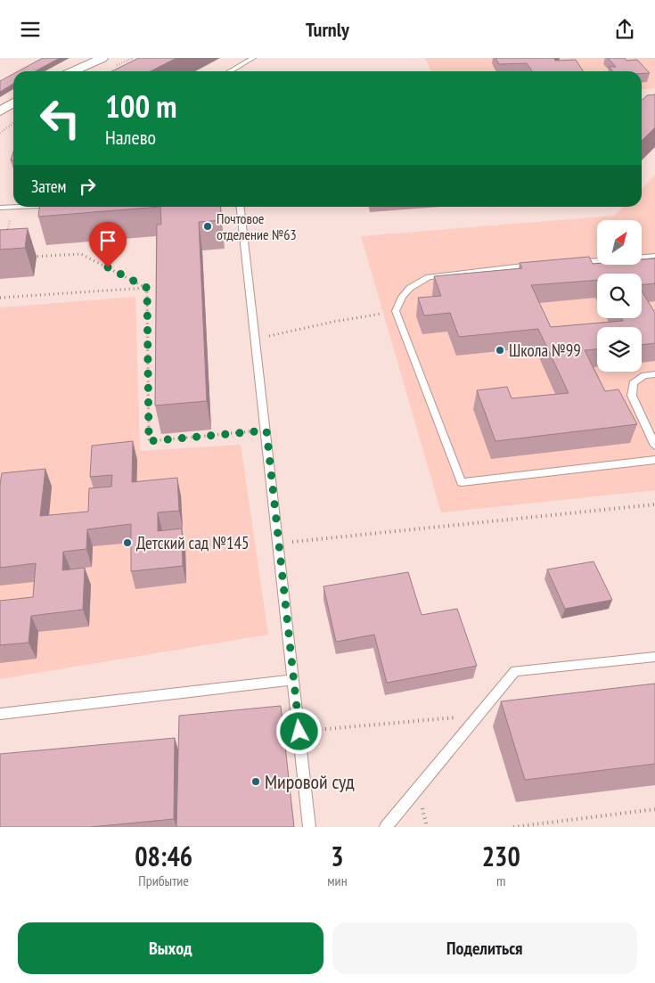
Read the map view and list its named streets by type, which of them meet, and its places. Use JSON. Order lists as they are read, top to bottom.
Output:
{
  "places": [
    "Почтовое отделение №63",
    "Школа №99",
    "Детский сад №145",
    "Мировой суд"
  ],
  "north": "top right",
  "page": {
    "header": "Turnly",
    "turn": ["100 m", "Налево"],
    "then": "Затем",
    "eta": [
      "08:46",
      "Прибытие",
      "3",
      "мин",
      "230",
      "m"
    ],
    "buttons": ["Выход", "Поделиться"]
  }
}
